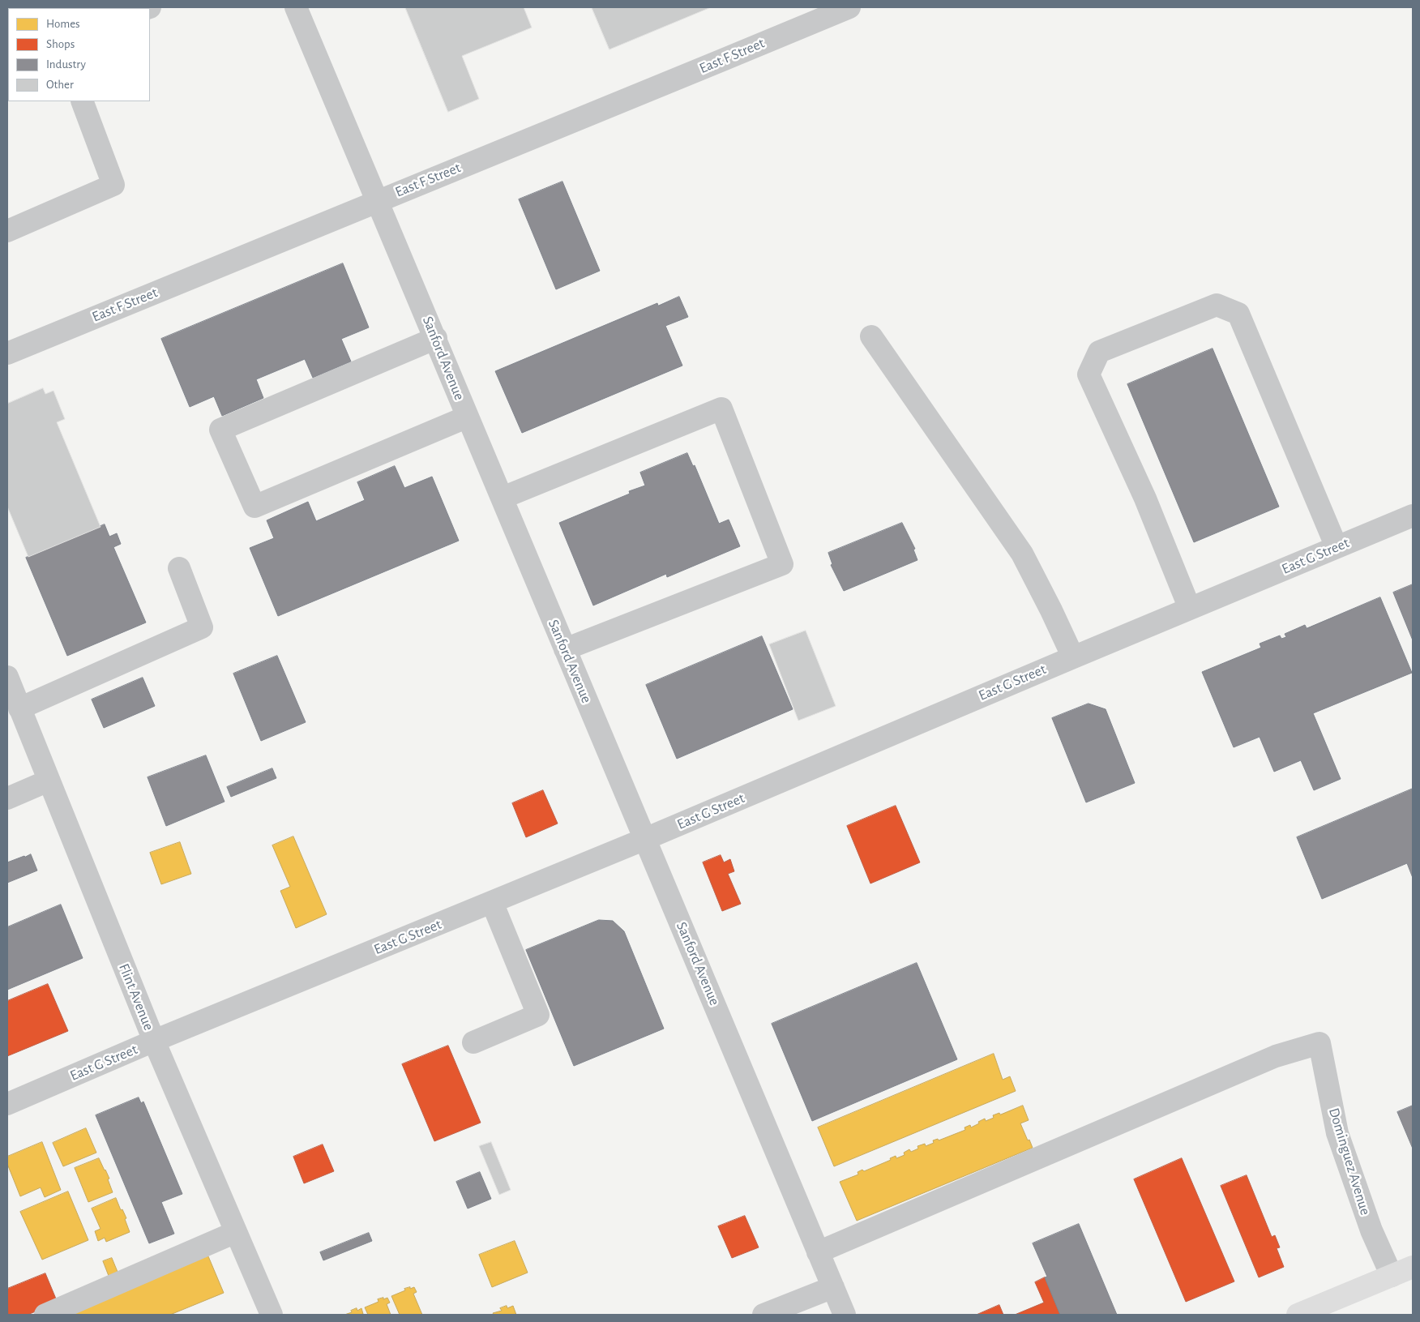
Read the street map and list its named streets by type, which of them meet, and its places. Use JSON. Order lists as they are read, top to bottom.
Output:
{
  "streets": {
    "street": [
      "East F Street",
      "Sanford Avenue",
      "East G Street",
      "Flint Avenue",
      "Dominguez Avenue"
    ]
  },
  "crossings": [
    ["East F Street", "Sanford Avenue"],
    ["Sanford Avenue", "East G Street"],
    ["Sanford Avenue", "Dominguez Avenue"],
    ["East G Street", "Flint Avenue"]
  ],
  "legend": [
    "Homes",
    "Shops",
    "Industry",
    "Other"
  ]
}
